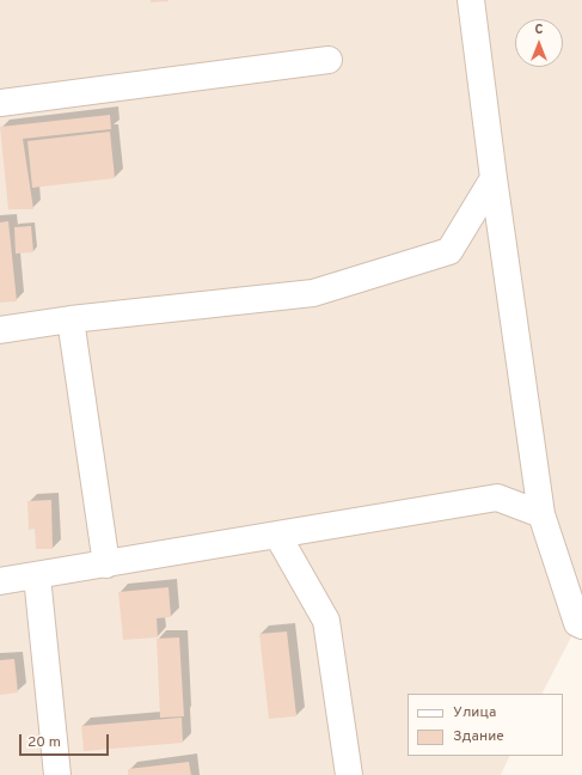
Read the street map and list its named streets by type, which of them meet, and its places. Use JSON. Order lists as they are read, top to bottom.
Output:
{
  "legend": ["Улица", "Здание"],
  "scale_bar": "20 m",
  "north": "top"
}
